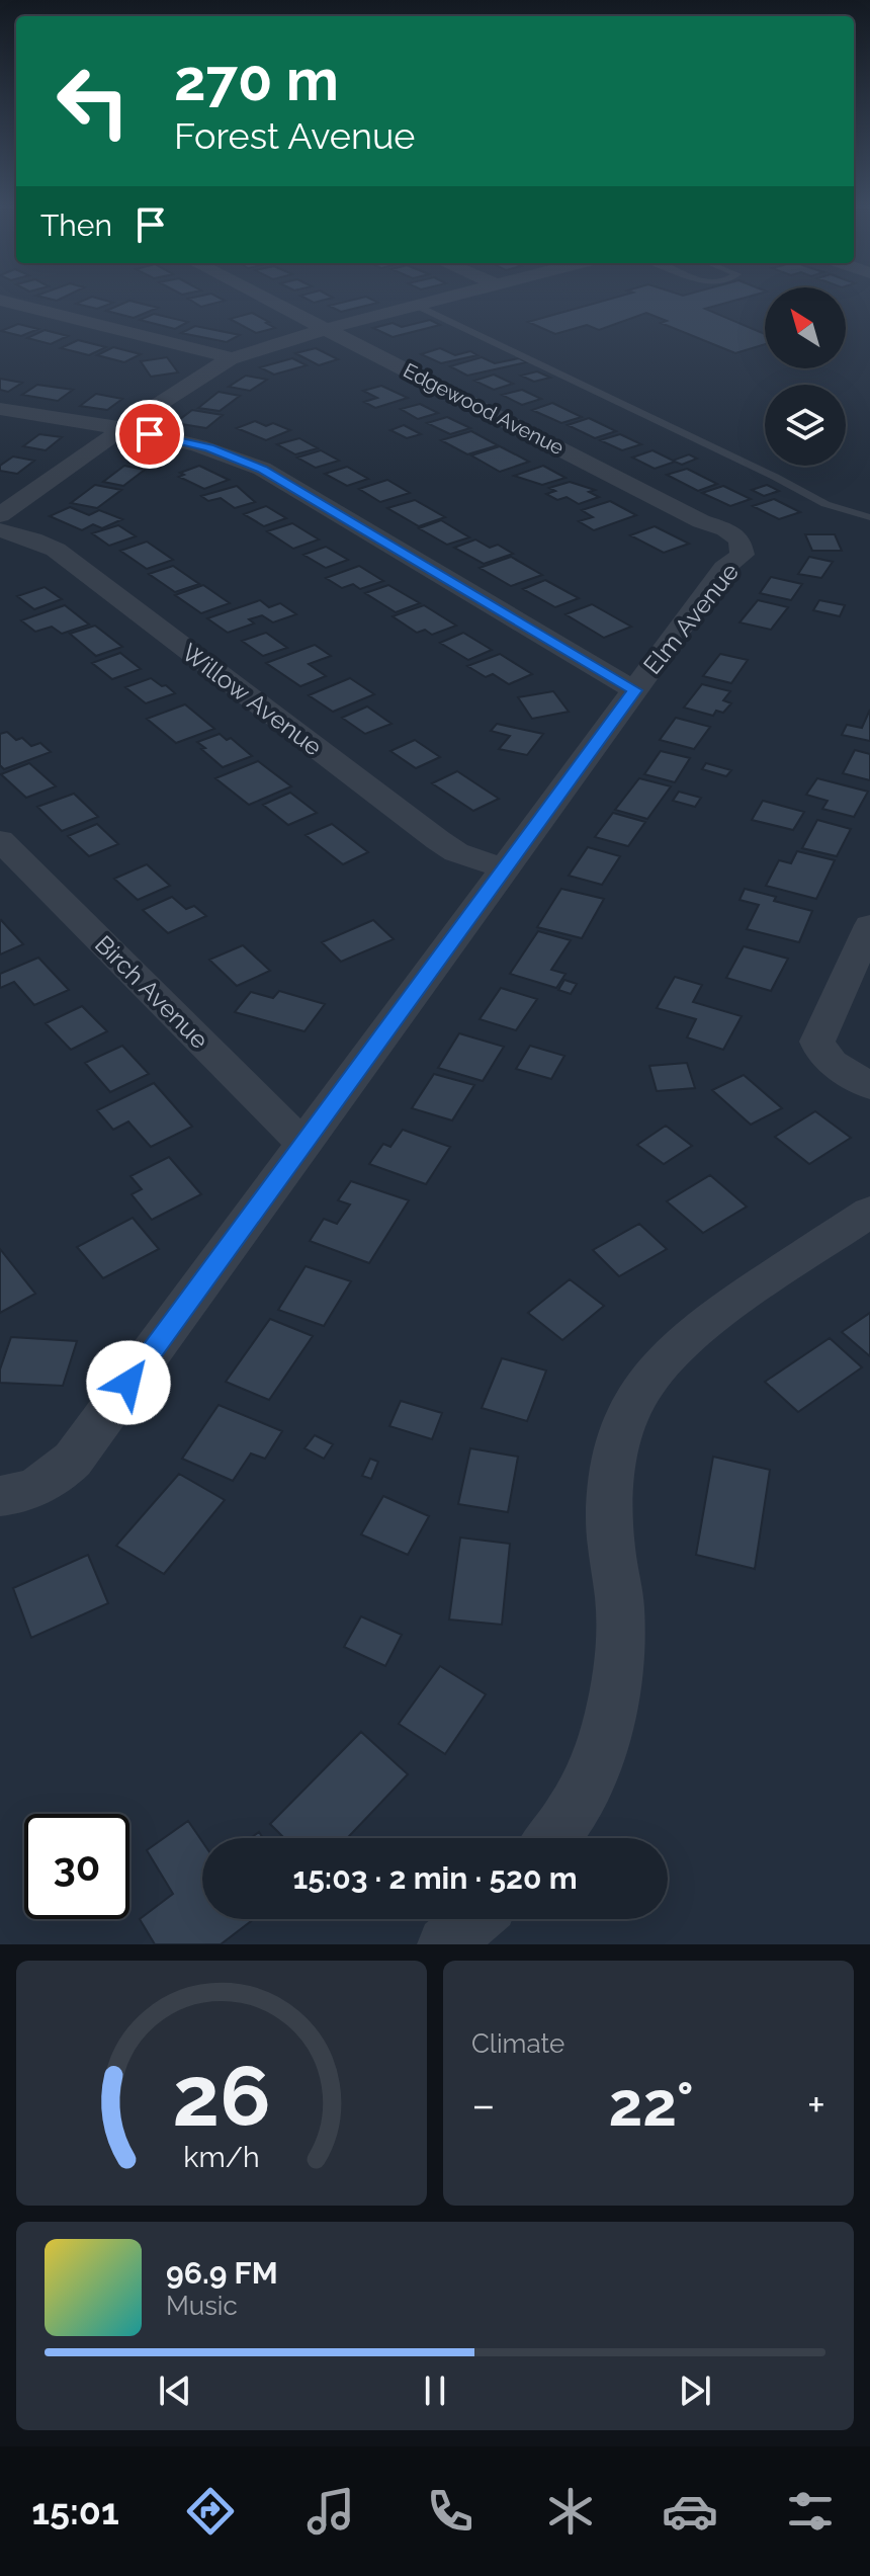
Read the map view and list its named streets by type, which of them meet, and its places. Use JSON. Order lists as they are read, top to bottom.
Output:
{
  "streets": {
    "street": [
      "Edgewood Avenue",
      "Elm Avenue",
      "Willow Avenue",
      "Birch Avenue"
    ]
  },
  "crossings": [
    ["Edgewood Avenue", "Elm Avenue"],
    ["Elm Avenue", "Willow Avenue"],
    ["Elm Avenue", "Birch Avenue"]
  ],
  "north": "top left",
  "page": {
    "turn": ["270 m", "Forest Avenue"],
    "then": "Then",
    "limit": "30",
    "trip": "15:03 · 2 min · 520 m",
    "tile": "Climate",
    "heat": ["−", "22°", "+"],
    "song": ["96.9 FM", "Music"],
    "tabs": "15:01",
    "gauge": ["26", "km/h"]
  }
}
